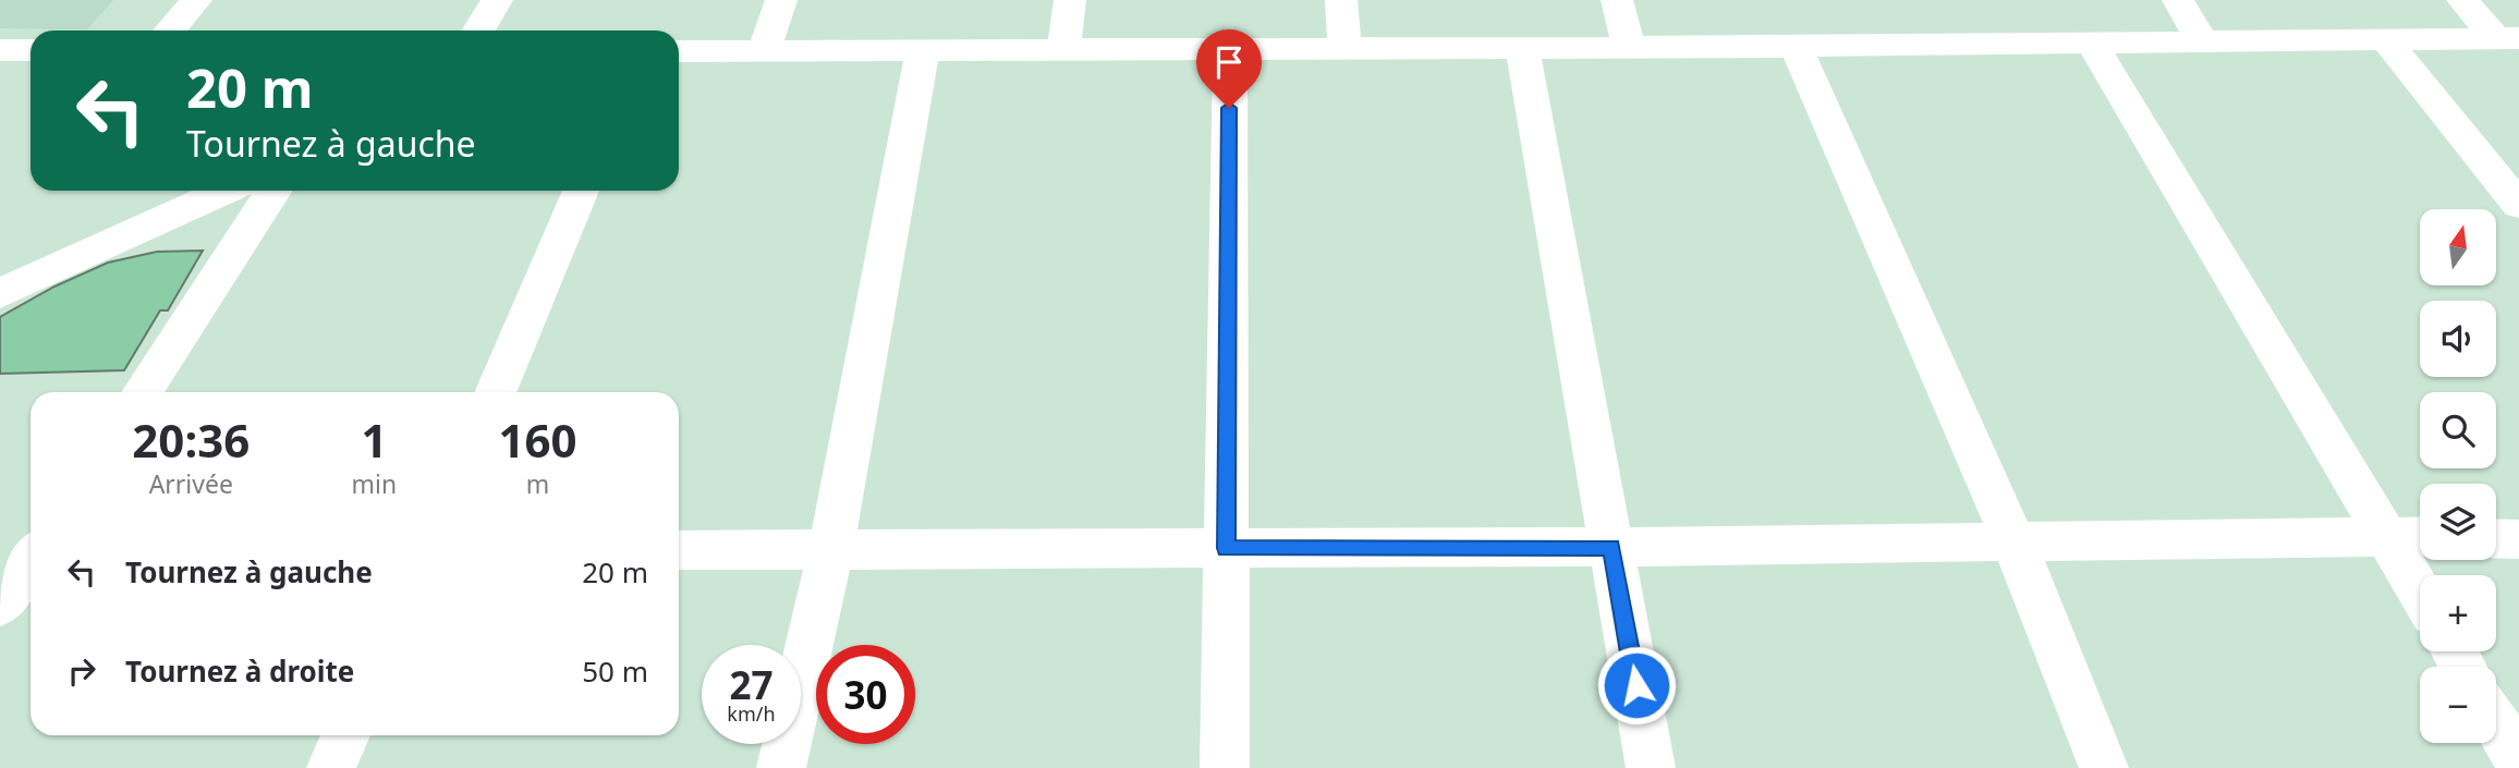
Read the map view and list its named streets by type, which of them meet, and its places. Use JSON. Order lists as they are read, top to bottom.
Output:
{
  "north": "top",
  "page": {
    "turn": ["20 m", "Tournez à gauche"],
    "map_buttons": ["+", "−"],
    "eta": [
      "20:36",
      "Arrivée",
      "1",
      "min",
      "160",
      "m"
    ],
    "list": [
      {
        "name": "Tournez à gauche",
        "value": "20 m"
      },
      {
        "name": "Tournez à droite",
        "value": "50 m"
      }
    ],
    "speed": "27 km/h",
    "limit": "30"
  }
}
